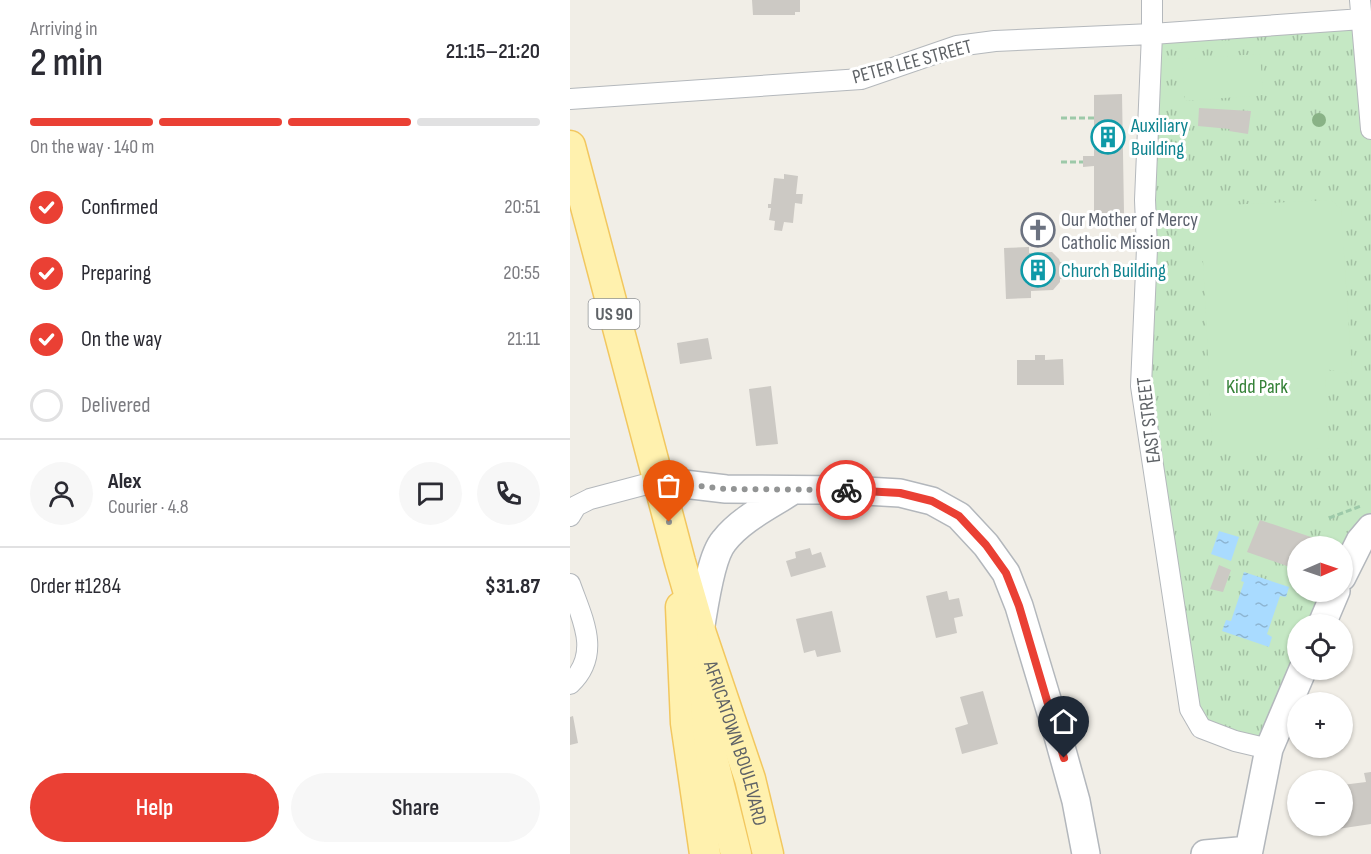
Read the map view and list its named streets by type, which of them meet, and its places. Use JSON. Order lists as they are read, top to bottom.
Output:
{
  "streets": {
    "main road": ["US 90", "AFRICATOWN BOULEVARD"],
    "street": ["PETER LEE STREET", "EAST STREET"]
  },
  "crossings": [
    ["PETER LEE STREET", "EAST STREET"]
  ],
  "parks": ["Kidd Park"],
  "places": {
    "building": ["Auxiliary Building", "Church Building"],
    "church": ["Our Mother of Mercy Catholic Mission"]
  },
  "north": "right",
  "page": {
    "heading": ["2 min", "Arriving in", "21:15–21:20"],
    "panel": [
      "Alex",
      "Courier · 4.8",
      "Order #1284",
      "$31.87"
    ],
    "bar": "On the way · 140 m",
    "list": [
      ["Confirmed", "20:51"],
      ["Preparing", "20:55"],
      ["On the way", "21:11"],
      "Delivered"
    ],
    "map_buttons": ["+", "−"],
    "buttons": ["Help", "Share"]
  }
}
